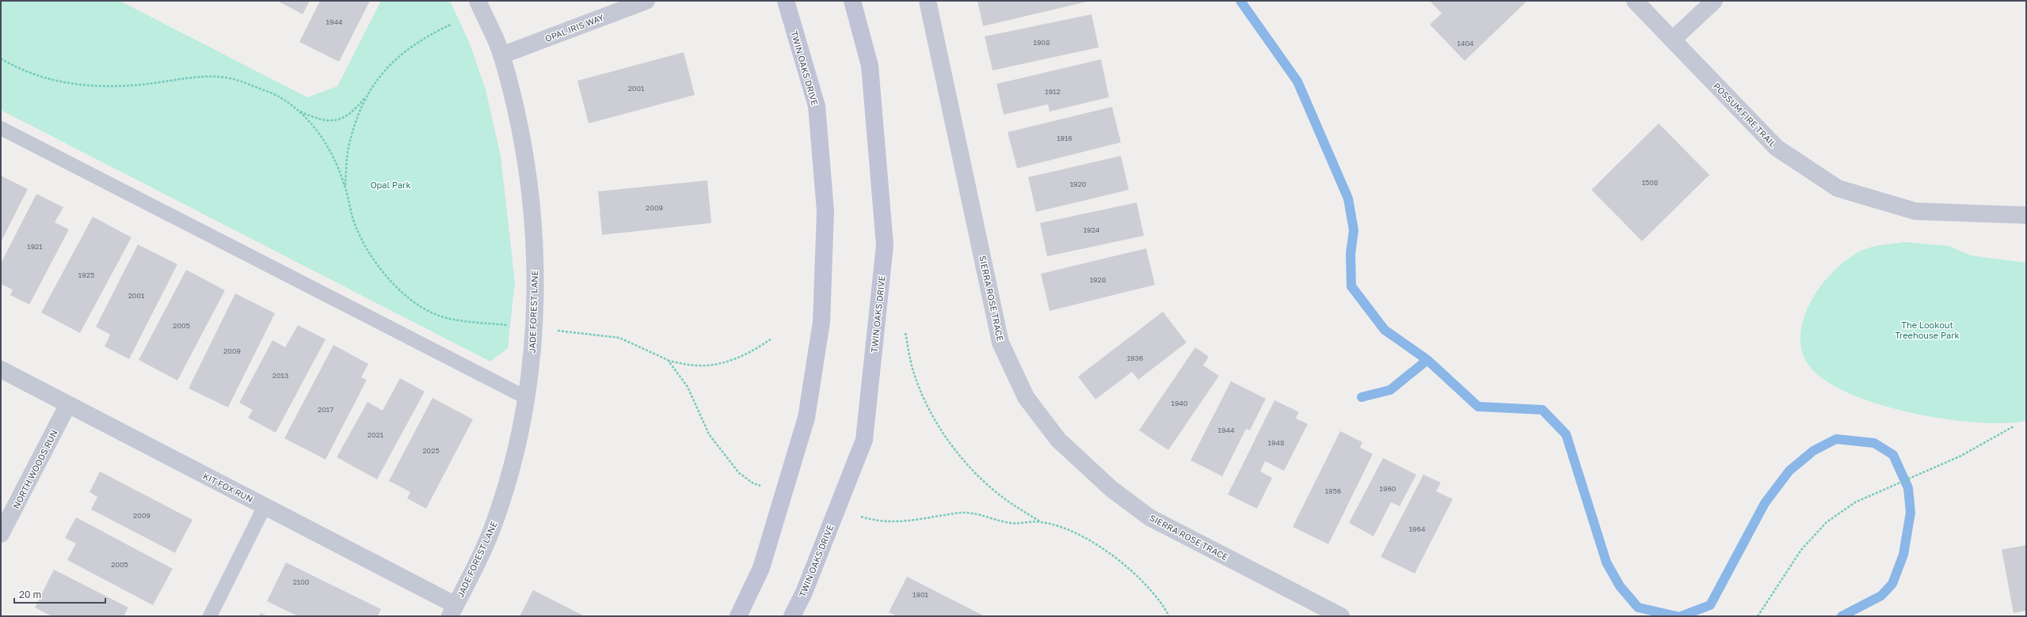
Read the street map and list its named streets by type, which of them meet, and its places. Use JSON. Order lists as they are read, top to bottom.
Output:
{
  "streets": {
    "street": [
      "OPAL IRIS WAY",
      "TWIN OAKS DRIVE",
      "POSSUM FIRE TRAIL",
      "SIERRA ROSE TRACE",
      "JADE FOREST LANE",
      "NORTH WOODS RUN",
      "KIT FOX RUN"
    ]
  },
  "crossings": [
    ["OPAL IRIS WAY", "JADE FOREST LANE"],
    ["JADE FOREST LANE", "KIT FOX RUN"],
    ["NORTH WOODS RUN", "KIT FOX RUN"]
  ],
  "parks": ["Opal Park", "The Lookout Treehouse Park"],
  "house_numbers": [
    "1944",
    "1908",
    "1404",
    "2001",
    "1912",
    "1916",
    "1508",
    "1920",
    "2009",
    "1924",
    "1921",
    "1925",
    "1928",
    "2001",
    "2005",
    "2009",
    "1936",
    "2013",
    "1940",
    "2017",
    "1944",
    "2021",
    "1948",
    "2025",
    "1960",
    "1956",
    "2009",
    "1964",
    "2005",
    "2100",
    "1901"
  ],
  "scale_bar": "20 m"
}
